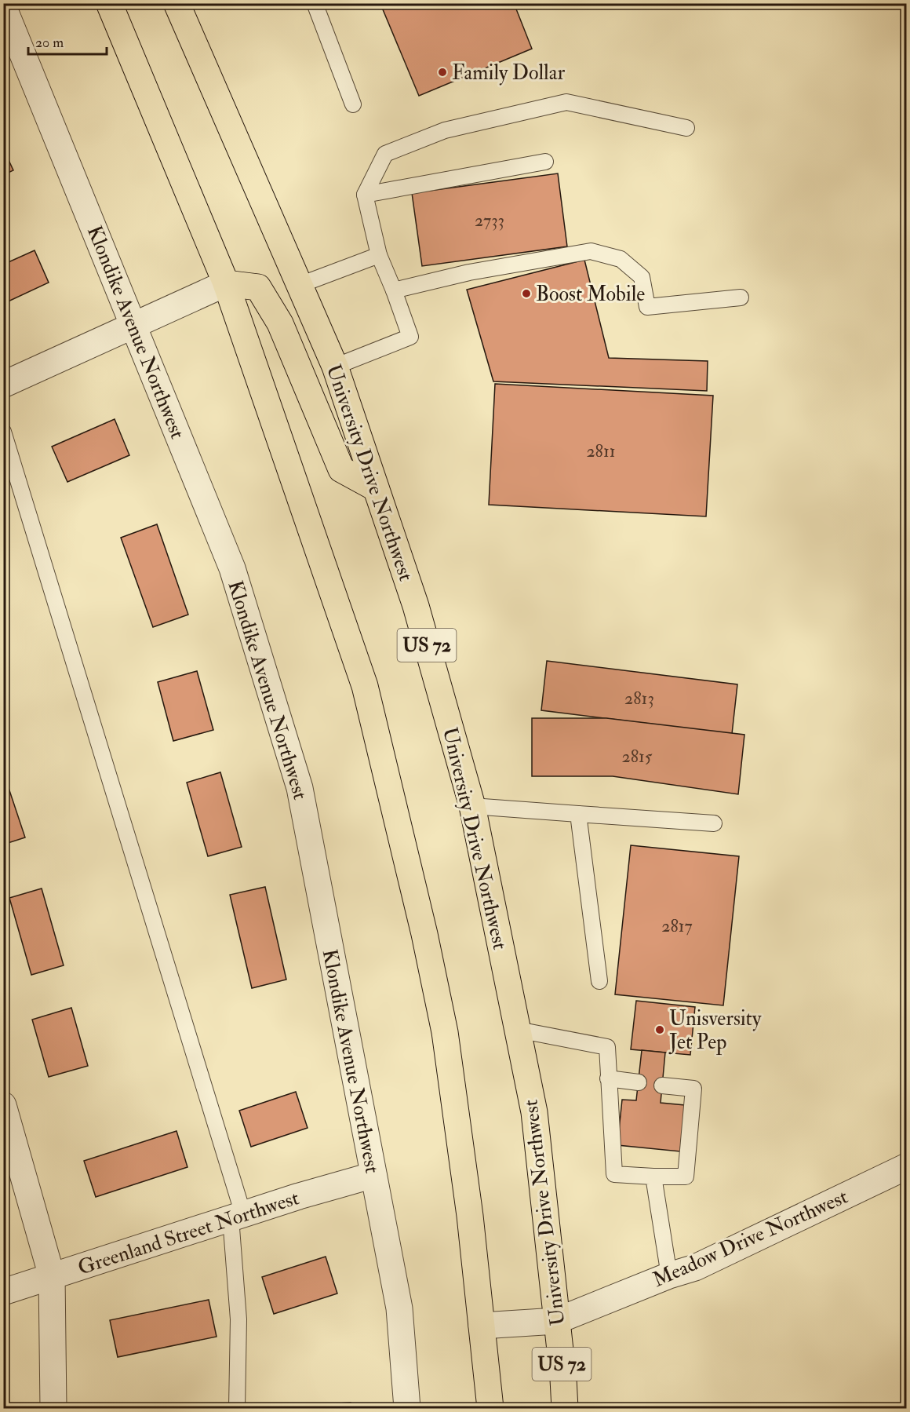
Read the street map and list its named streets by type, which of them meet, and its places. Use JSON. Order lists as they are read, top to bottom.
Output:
{
  "streets": {
    "highway": ["University Drive Northwest", "US 72"],
    "street": ["Klondike Avenue Northwest", "Greenland Street Northwest", "Meadow Drive Northwest"]
  },
  "crossings": [
    ["Klondike Avenue Northwest", "Greenland Street Northwest"],
    ["University Drive Northwest", "Meadow Drive Northwest"]
  ],
  "places": ["Family Dollar", "Boost Mobile", "Unisversity Jet Pep"],
  "house_numbers": [
    "2733",
    "2811",
    "2813",
    "2815",
    "2817"
  ],
  "scale_bar": "20 m"
}
